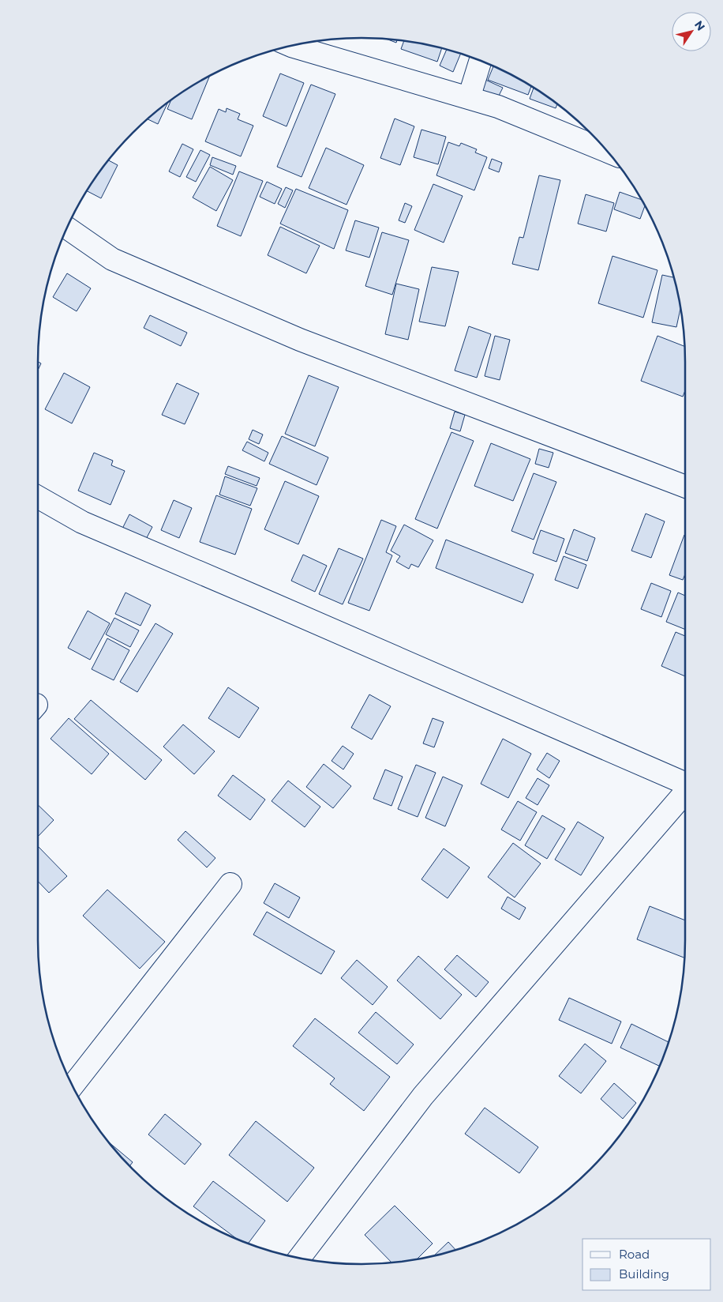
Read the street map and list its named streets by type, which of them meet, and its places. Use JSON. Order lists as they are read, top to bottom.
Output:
{
  "legend": ["Road", "Building"],
  "north": "top right"
}
